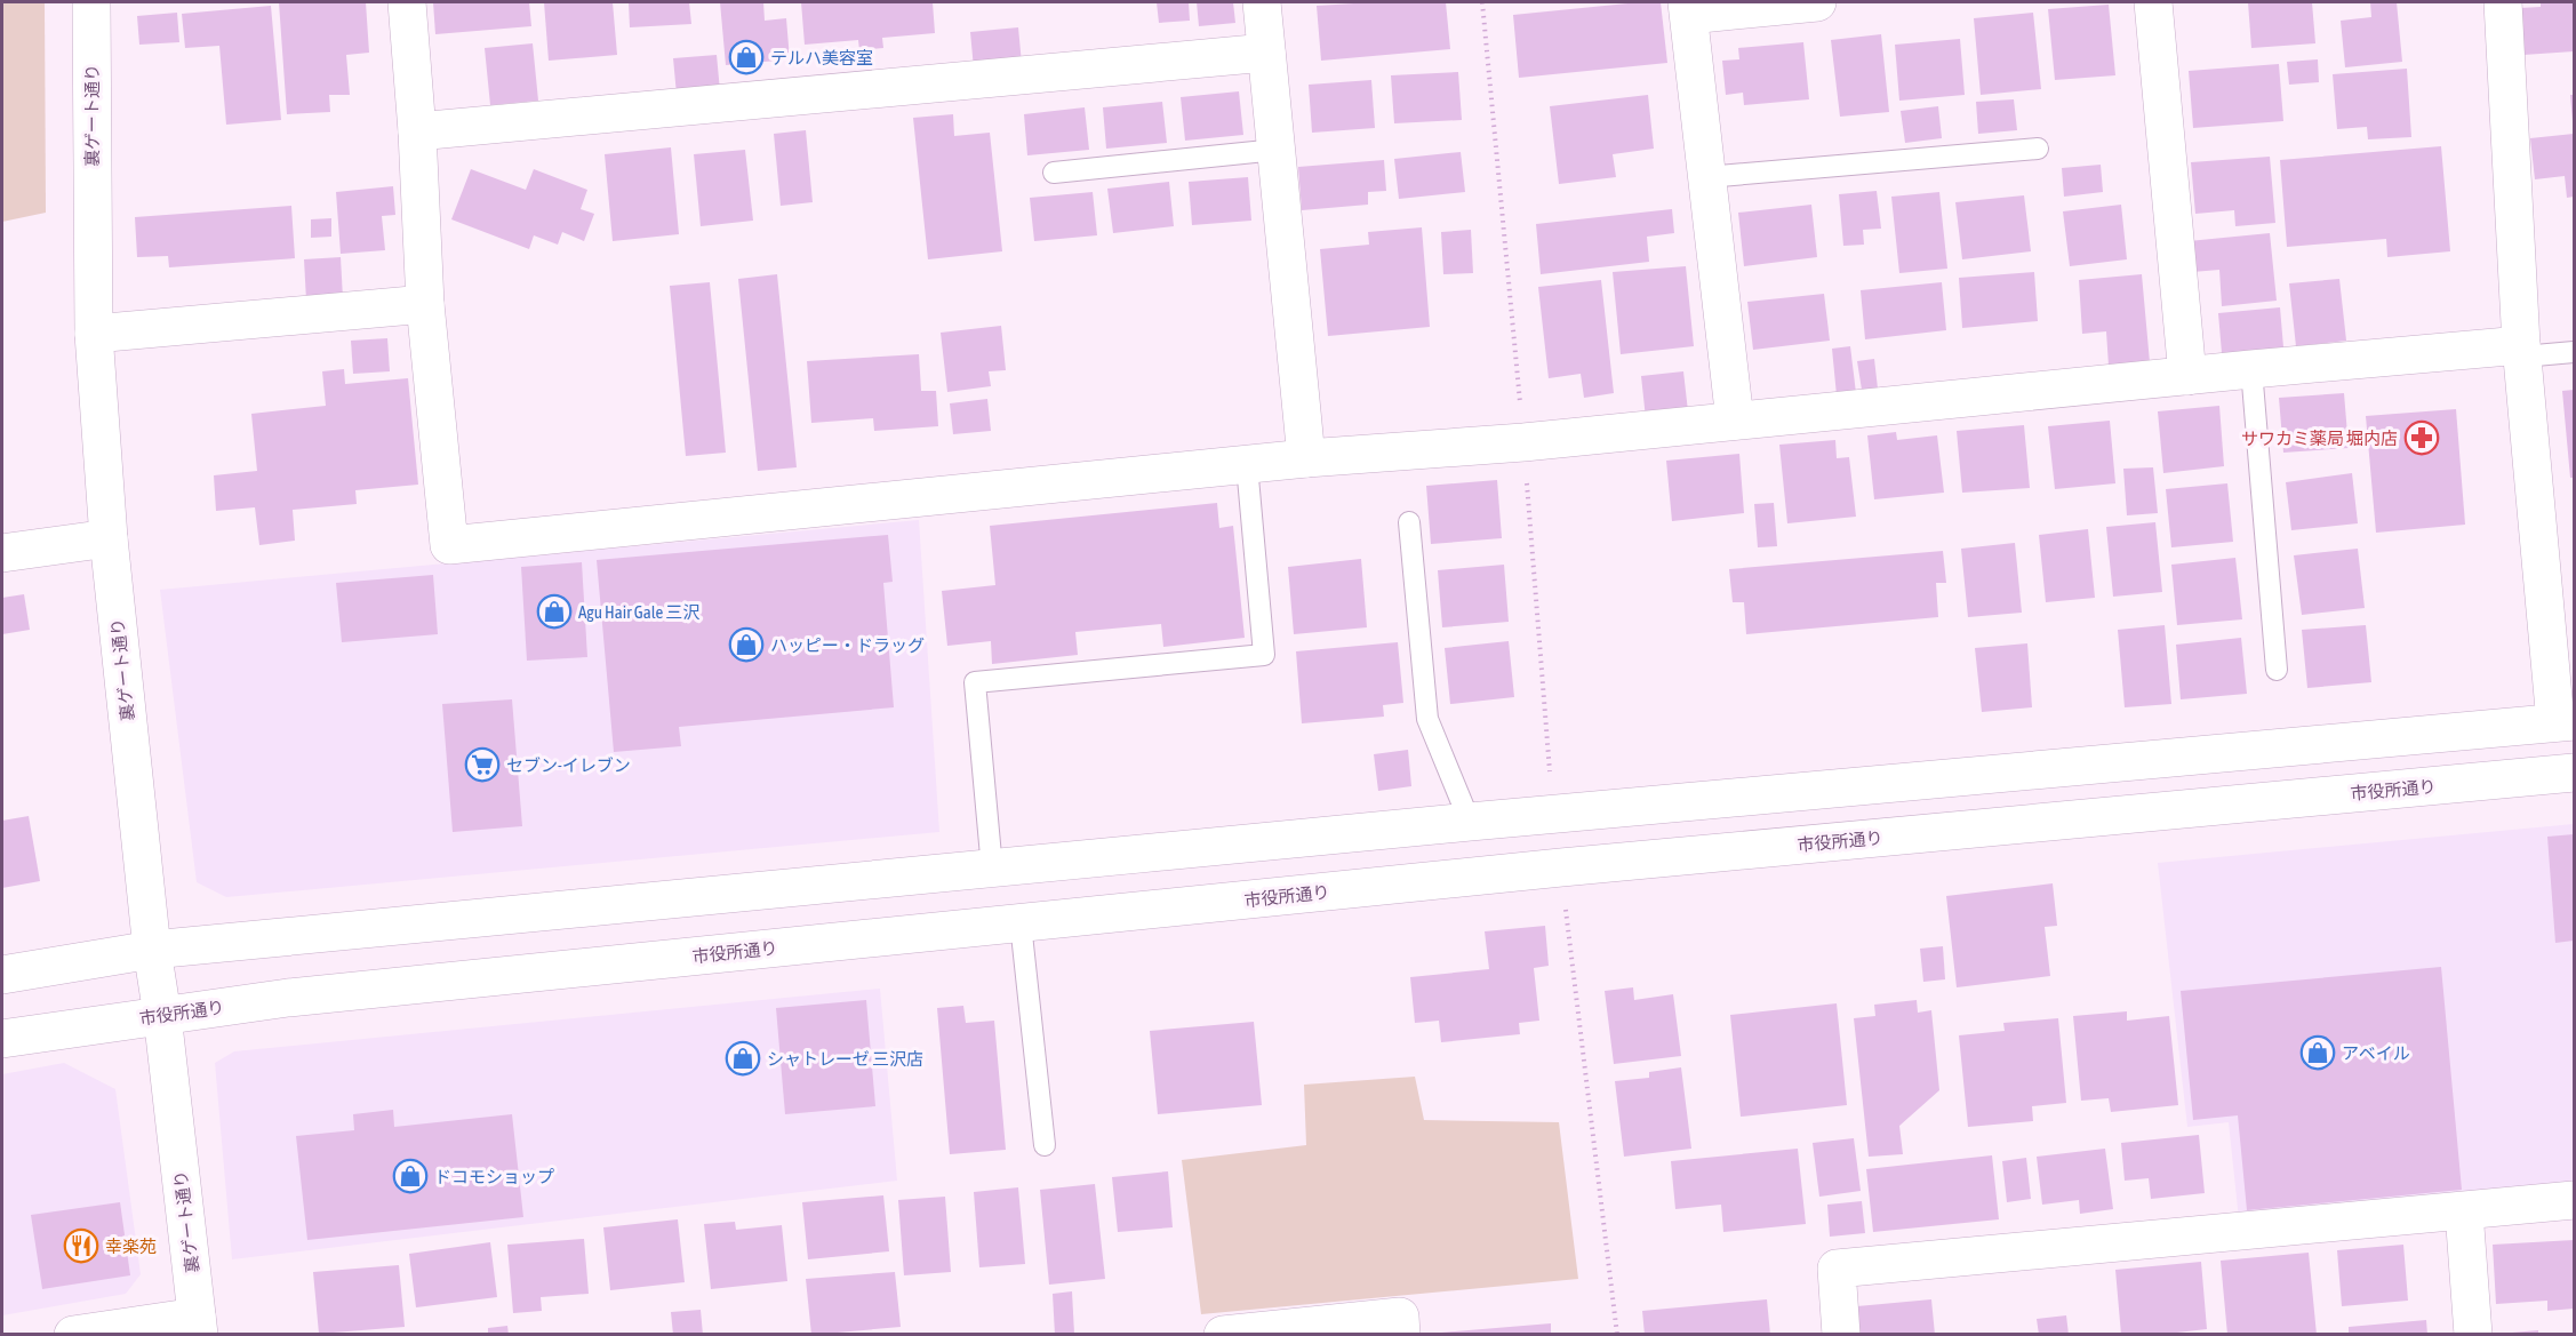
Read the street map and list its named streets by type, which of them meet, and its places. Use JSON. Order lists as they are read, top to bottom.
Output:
{
  "streets": {
    "street": ["裏ゲート通り", "市役所通り"]
  },
  "crossings": [
    ["裏ゲート通り", "市役所通り"]
  ],
  "places": {
    "shop": [
      "テルハ美容室",
      "Agu Hair Gale 三沢",
      "ハッピー・ドラッグ",
      "アベイル",
      "シャトレーゼ 三沢店",
      "ドコモショップ"
    ],
    "pharmacy": ["サワカミ薬局 堀内店"],
    "supermarket": ["セブン-イレブン"],
    "restaurant": ["幸楽苑"]
  }
}
